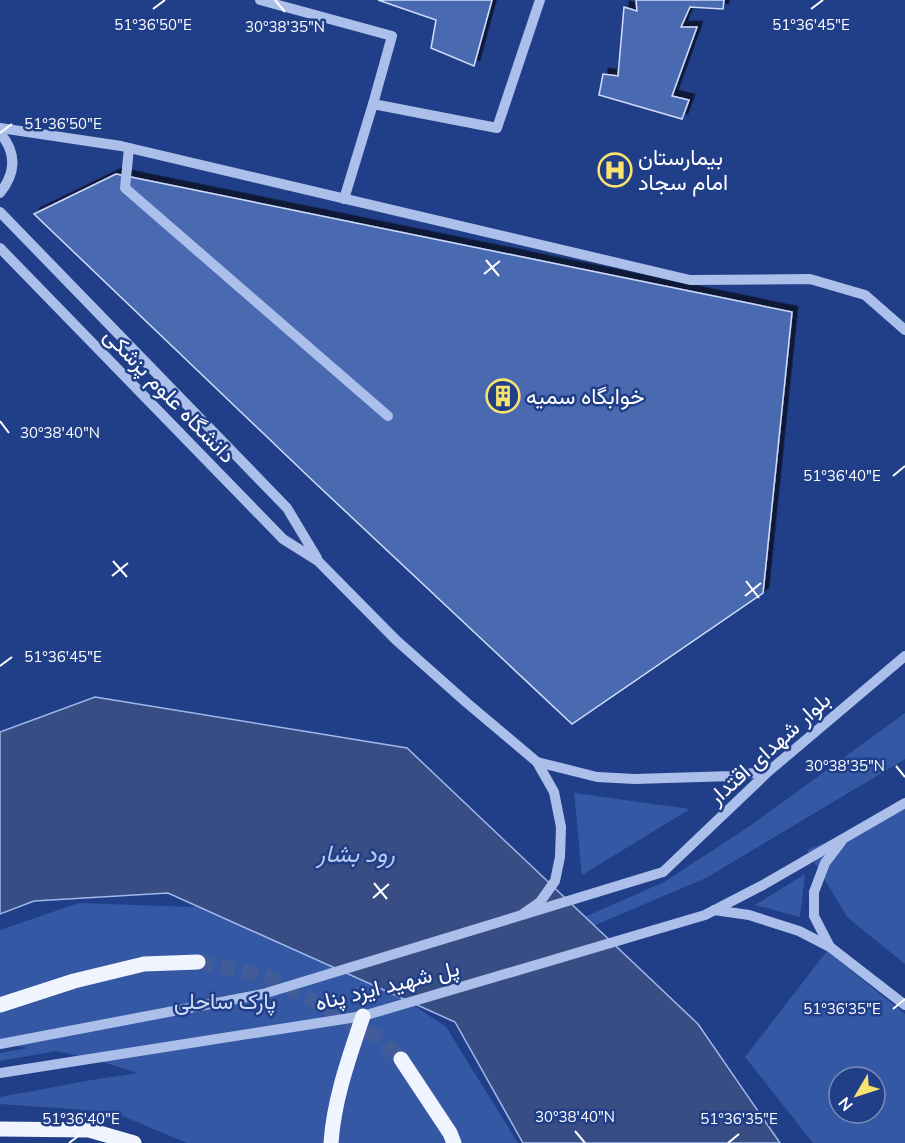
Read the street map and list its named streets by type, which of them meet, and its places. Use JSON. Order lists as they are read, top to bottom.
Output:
{
  "streets": {
    "street": ["دانشگاه علوم پزشکی", "بلوار شهدای اقتدار", "پل شهید ایزد پناه"]
  },
  "crossings": [
    ["بلوار شهدای اقتدار", "پل شهید ایزد پناه"]
  ],
  "water": ["رود بشار"],
  "parks": ["پارک ساحلی"],
  "places": {
    "hospital": ["بیمارستان امام سجاد"],
    "building": ["خوابگاه سمیه"]
  },
  "north": "bottom left",
  "coordinates": [
    "51°36'50\"E",
    "51°36'45\"E",
    "30°38'35\"N",
    "30°38'40\"N",
    "51°36'40\"E",
    "51°36'35\"E"
  ]
}
